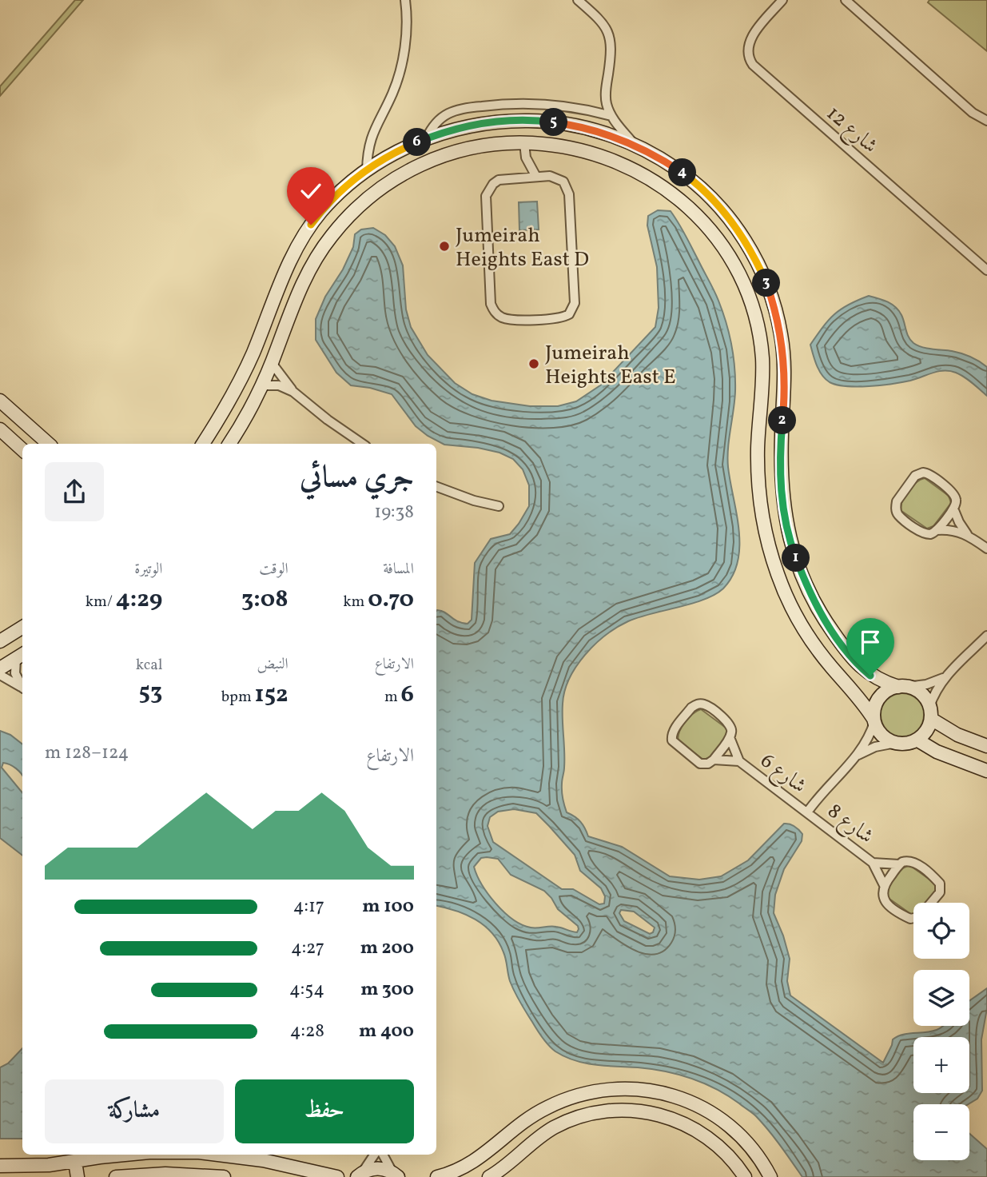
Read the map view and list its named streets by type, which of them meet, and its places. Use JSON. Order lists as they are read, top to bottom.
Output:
{
  "streets": {
    "street": ["شارع 12", "شارع 6", "شارع 8"]
  },
  "crossings": [
    ["شارع 6", "شارع 8"]
  ],
  "places": ["Jumeirah Heights East D", "Jumeirah Heights East E"],
  "page": {
    "pins": [
      "5",
      "6",
      "4",
      "3",
      "2",
      "1"
    ],
    "heading": ["جري مسائي", "19:38"],
    "stats": [
      ["المسافة", "0.70 km"],
      ["الوقت", "3:08"],
      ["الوتيرة", "4:29 /km"],
      ["الارتفاع", "6 m"],
      ["النبض", "152 bpm"],
      ["kcal", "53"]
    ],
    "chart": ["الارتفاع", "124–128 m"],
    "list": [
      {
        "name": "100 m",
        "note": "4:17"
      },
      {
        "name": "200 m",
        "note": "4:27"
      },
      {
        "name": "300 m",
        "note": "4:54"
      },
      {
        "name": "400 m",
        "note": "4:28"
      }
    ],
    "map_buttons": ["+", "−"],
    "buttons": ["حفظ", "مشاركة"]
  }
}
